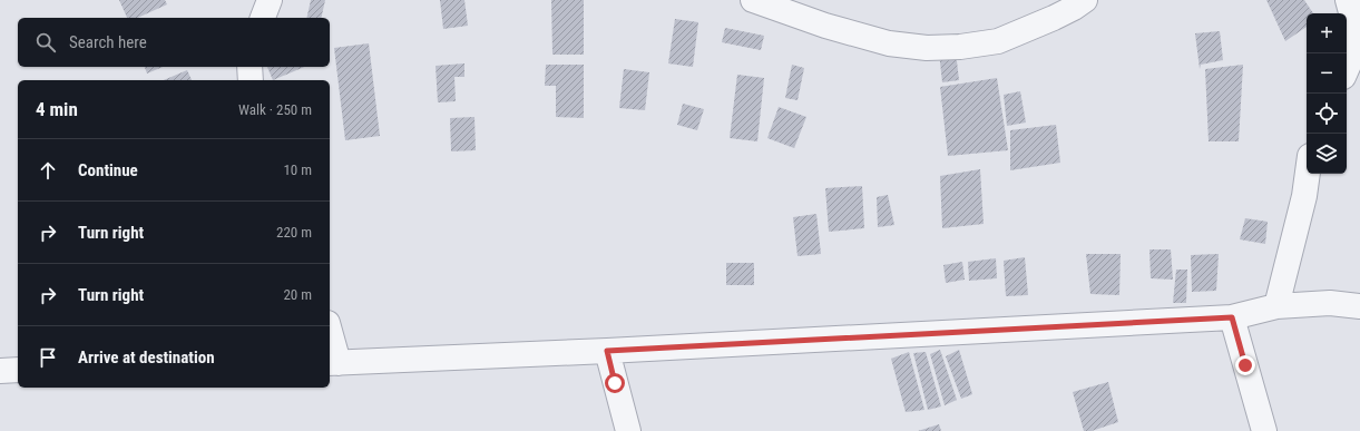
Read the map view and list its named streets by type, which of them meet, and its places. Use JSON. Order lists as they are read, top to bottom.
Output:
{
  "page": {
    "map_buttons": ["+", "−"],
    "search": "Search here",
    "heading": ["4 min", "Walk · 250 m"],
    "list": [
      ["Continue", "10 m"],
      ["Turn right", "220 m"],
      ["Turn right", "20 m"],
      "Arrive at destination"
    ]
  }
}
